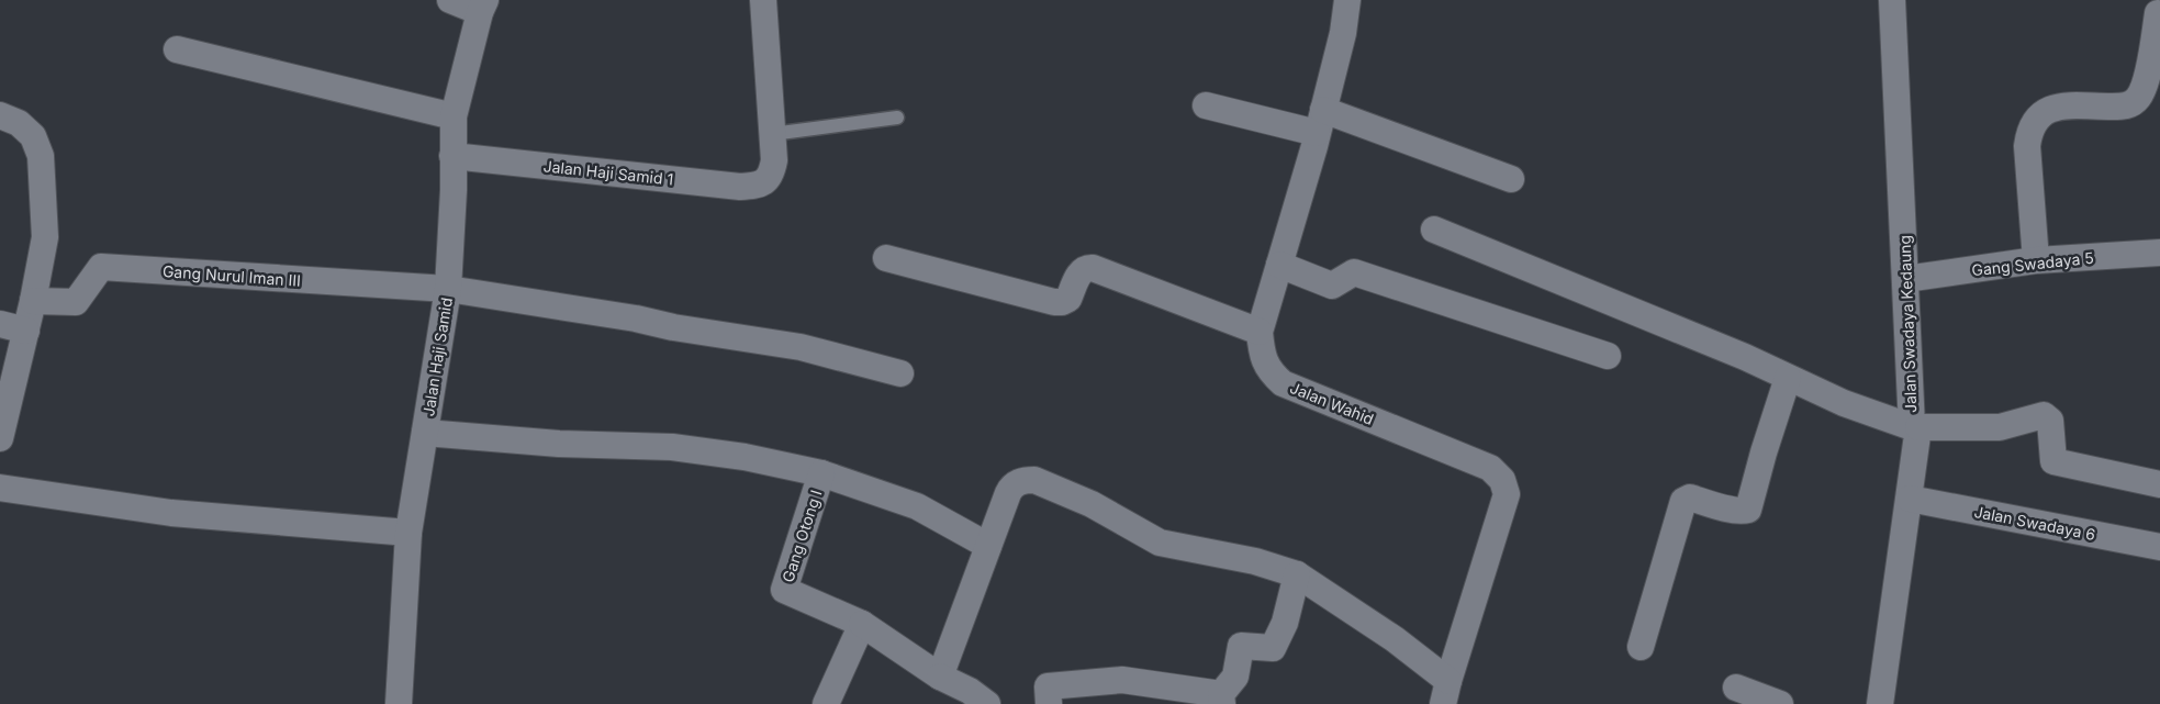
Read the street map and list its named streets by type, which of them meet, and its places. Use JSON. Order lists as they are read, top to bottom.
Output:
{
  "streets": {
    "street": [
      "Jalan Haji Samid 1",
      "Gang Swadaya 5",
      "Gang Nurul Iman III",
      "Jalan Swadaya Kedaung",
      "Jalan Haji Samid",
      "Jalan Wahid",
      "Jalan Swadaya 6",
      "Gang Otong I"
    ]
  },
  "crossings": [
    ["Jalan Haji Samid 1", "Jalan Haji Samid"],
    ["Gang Swadaya 5", "Jalan Swadaya Kedaung"],
    ["Gang Nurul Iman III", "Jalan Haji Samid"],
    ["Jalan Swadaya Kedaung", "Jalan Swadaya 6"]
  ]
}
